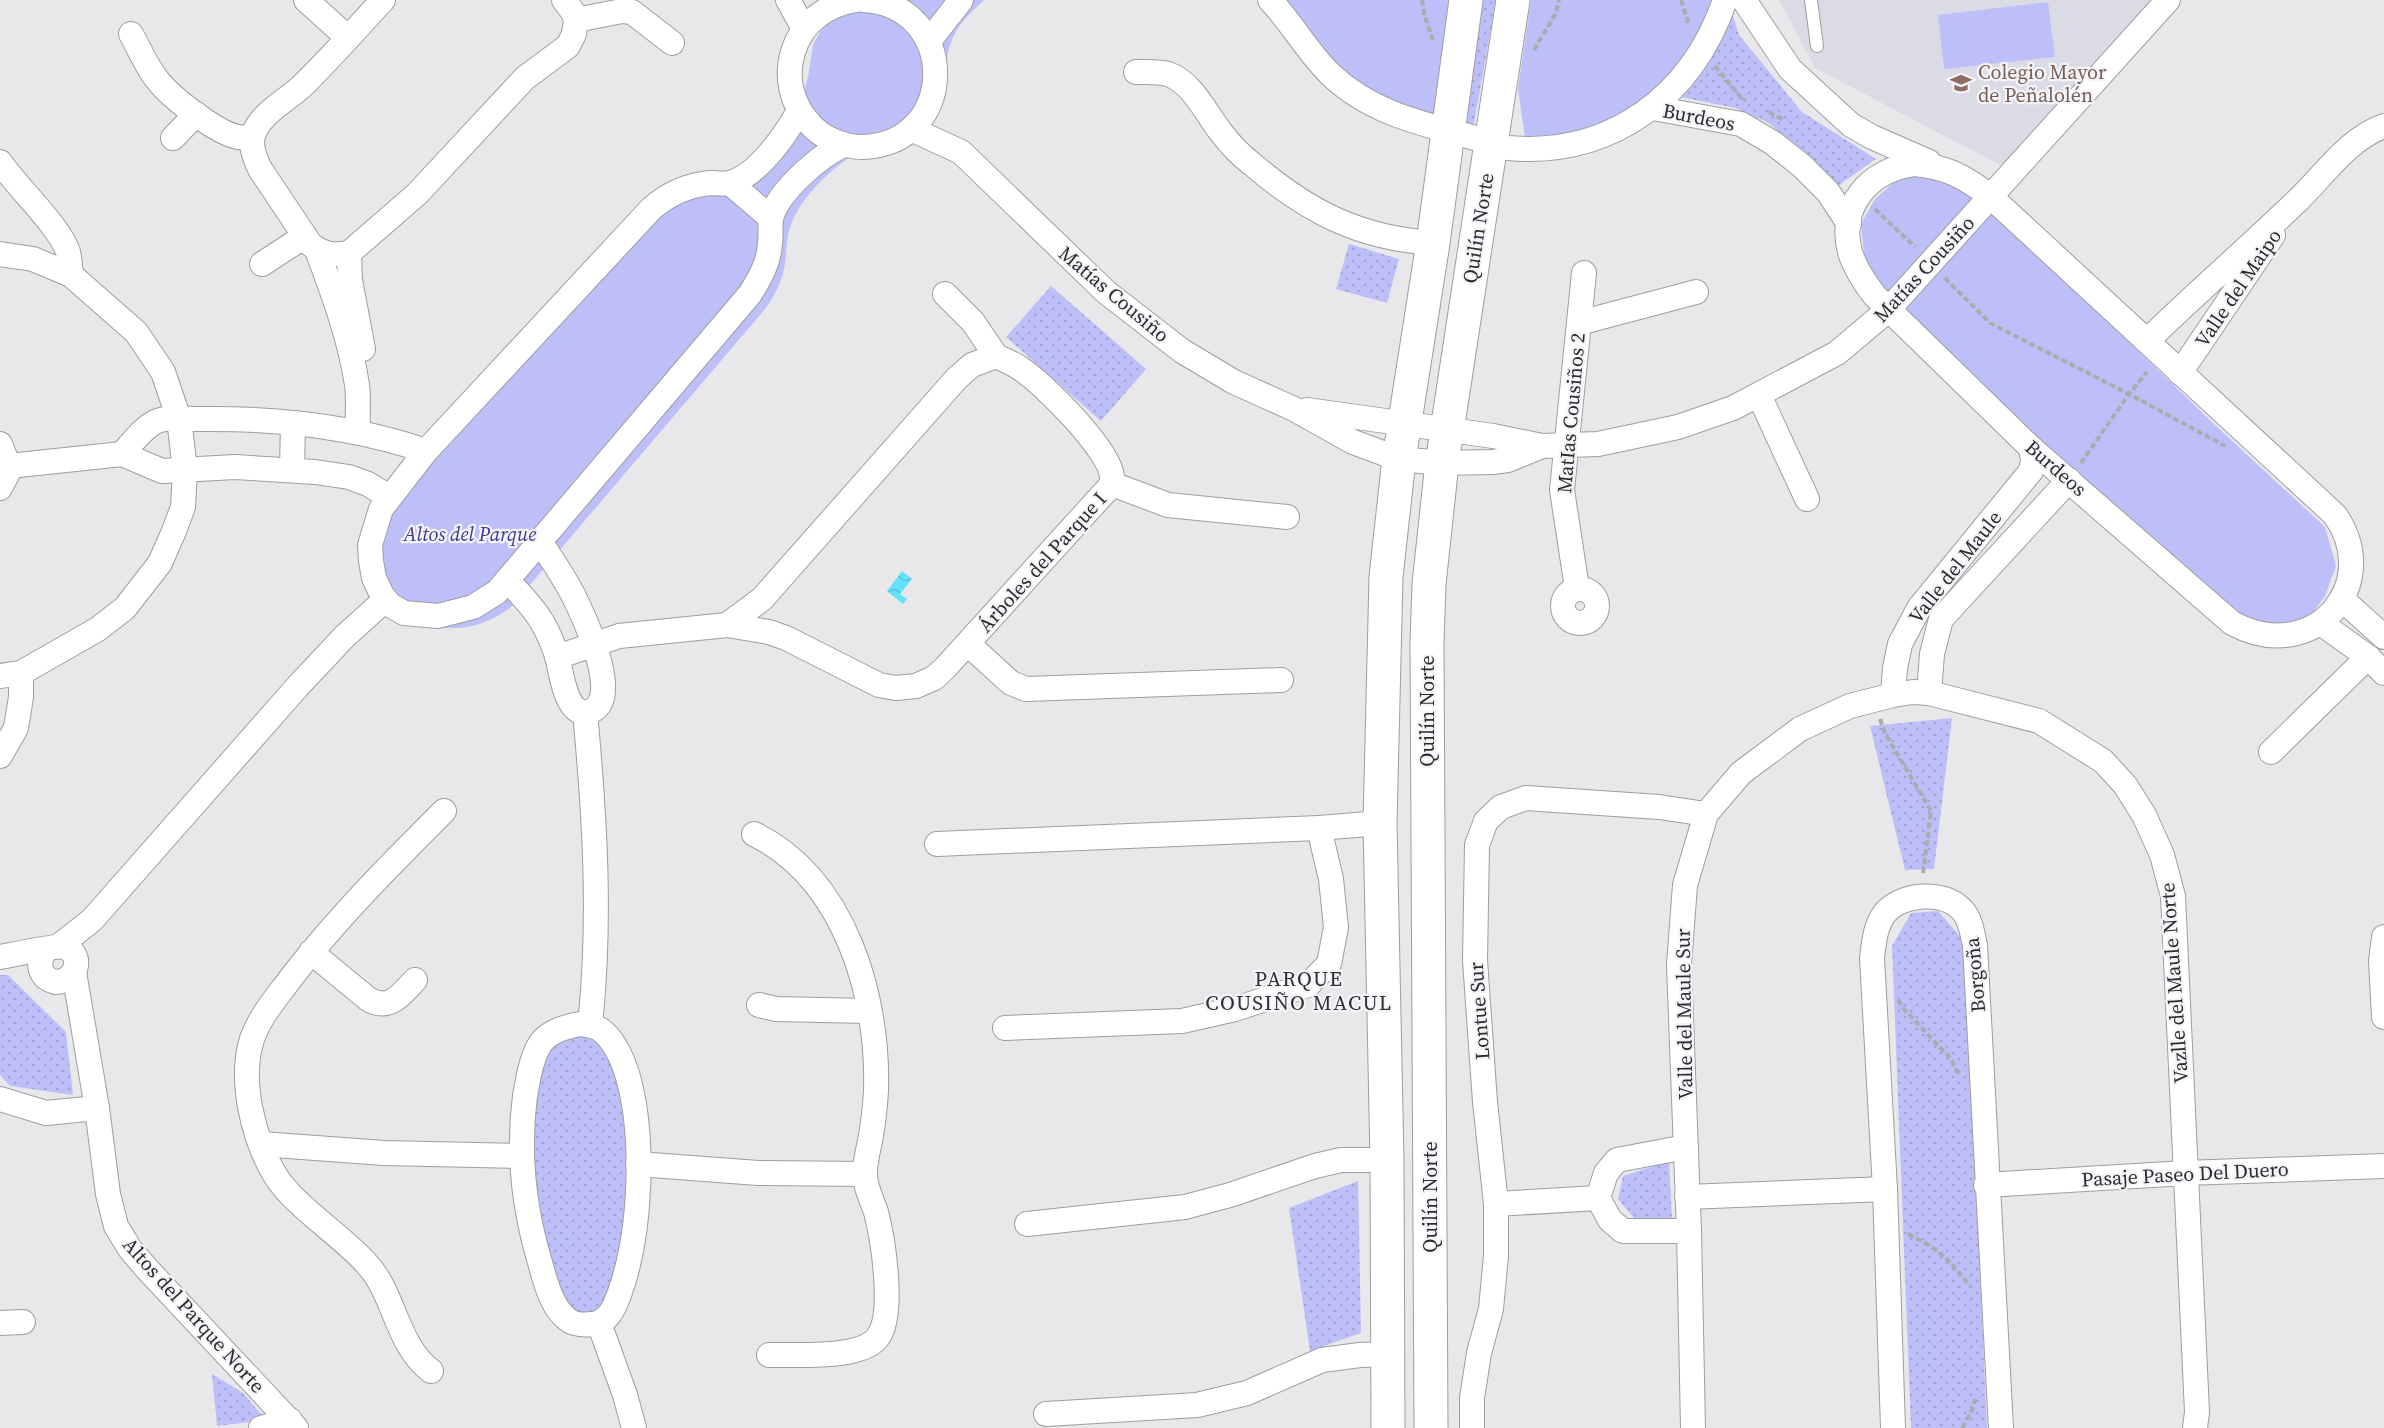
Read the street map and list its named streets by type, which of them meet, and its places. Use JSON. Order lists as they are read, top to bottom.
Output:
{
  "streets": {
    "street": [
      "Burdeos",
      "Quilín Norte",
      "Matías Cousiño",
      "Valle del Maipo",
      "MatIas Cousiños 2",
      "Árboles del Parque I",
      "Valle del Maule",
      "Borgoña",
      "Vazlle del Maule Norte",
      "Lontue Sur",
      "Valle del Maule Sur",
      "Pasaje Paseo Del Duero",
      "Altos del Parque Norte"
    ]
  },
  "crossings": [
    ["Burdeos", "Quilín Norte"],
    ["Burdeos", "Matías Cousiño"],
    ["Burdeos", "Valle del Maipo"],
    ["Burdeos", "Valle del Maule"],
    ["Quilín Norte", "Matías Cousiño"],
    ["Matías Cousiño", "MatIas Cousiños 2"],
    ["Valle del Maule", "Vazlle del Maule Norte"],
    ["Valle del Maule", "Valle del Maule Sur"],
    ["Borgoña", "Pasaje Paseo Del Duero"],
    ["Vazlle del Maule Norte", "Valle del Maule Sur"],
    ["Vazlle del Maule Norte", "Pasaje Paseo Del Duero"],
    ["Lontue Sur", "Valle del Maule Sur"]
  ],
  "districts": ["PARQUE COUSIÑO MACUL"],
  "parks": ["Altos del Parque"],
  "places": {
    "school or university": ["Colegio Mayor de Peñalolén"]
  }
}
